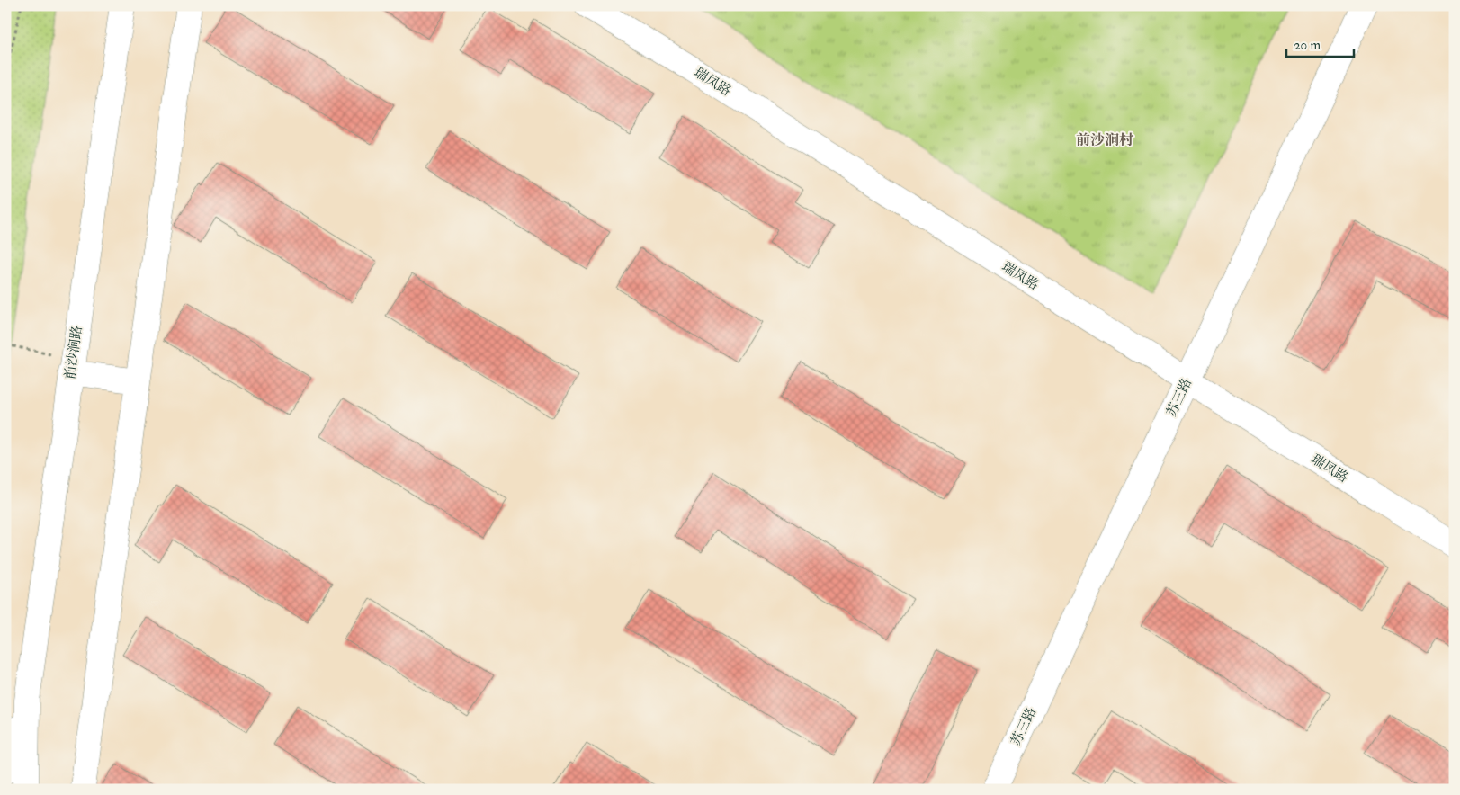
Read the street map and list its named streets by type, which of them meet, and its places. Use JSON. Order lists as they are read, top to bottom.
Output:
{
  "streets": {
    "street": ["瑞凤路", "前沙涧路", "苏三路"]
  },
  "crossings": [
    ["瑞凤路", "苏三路"]
  ],
  "districts": ["前沙涧村"],
  "scale_bar": "20 m"
}
